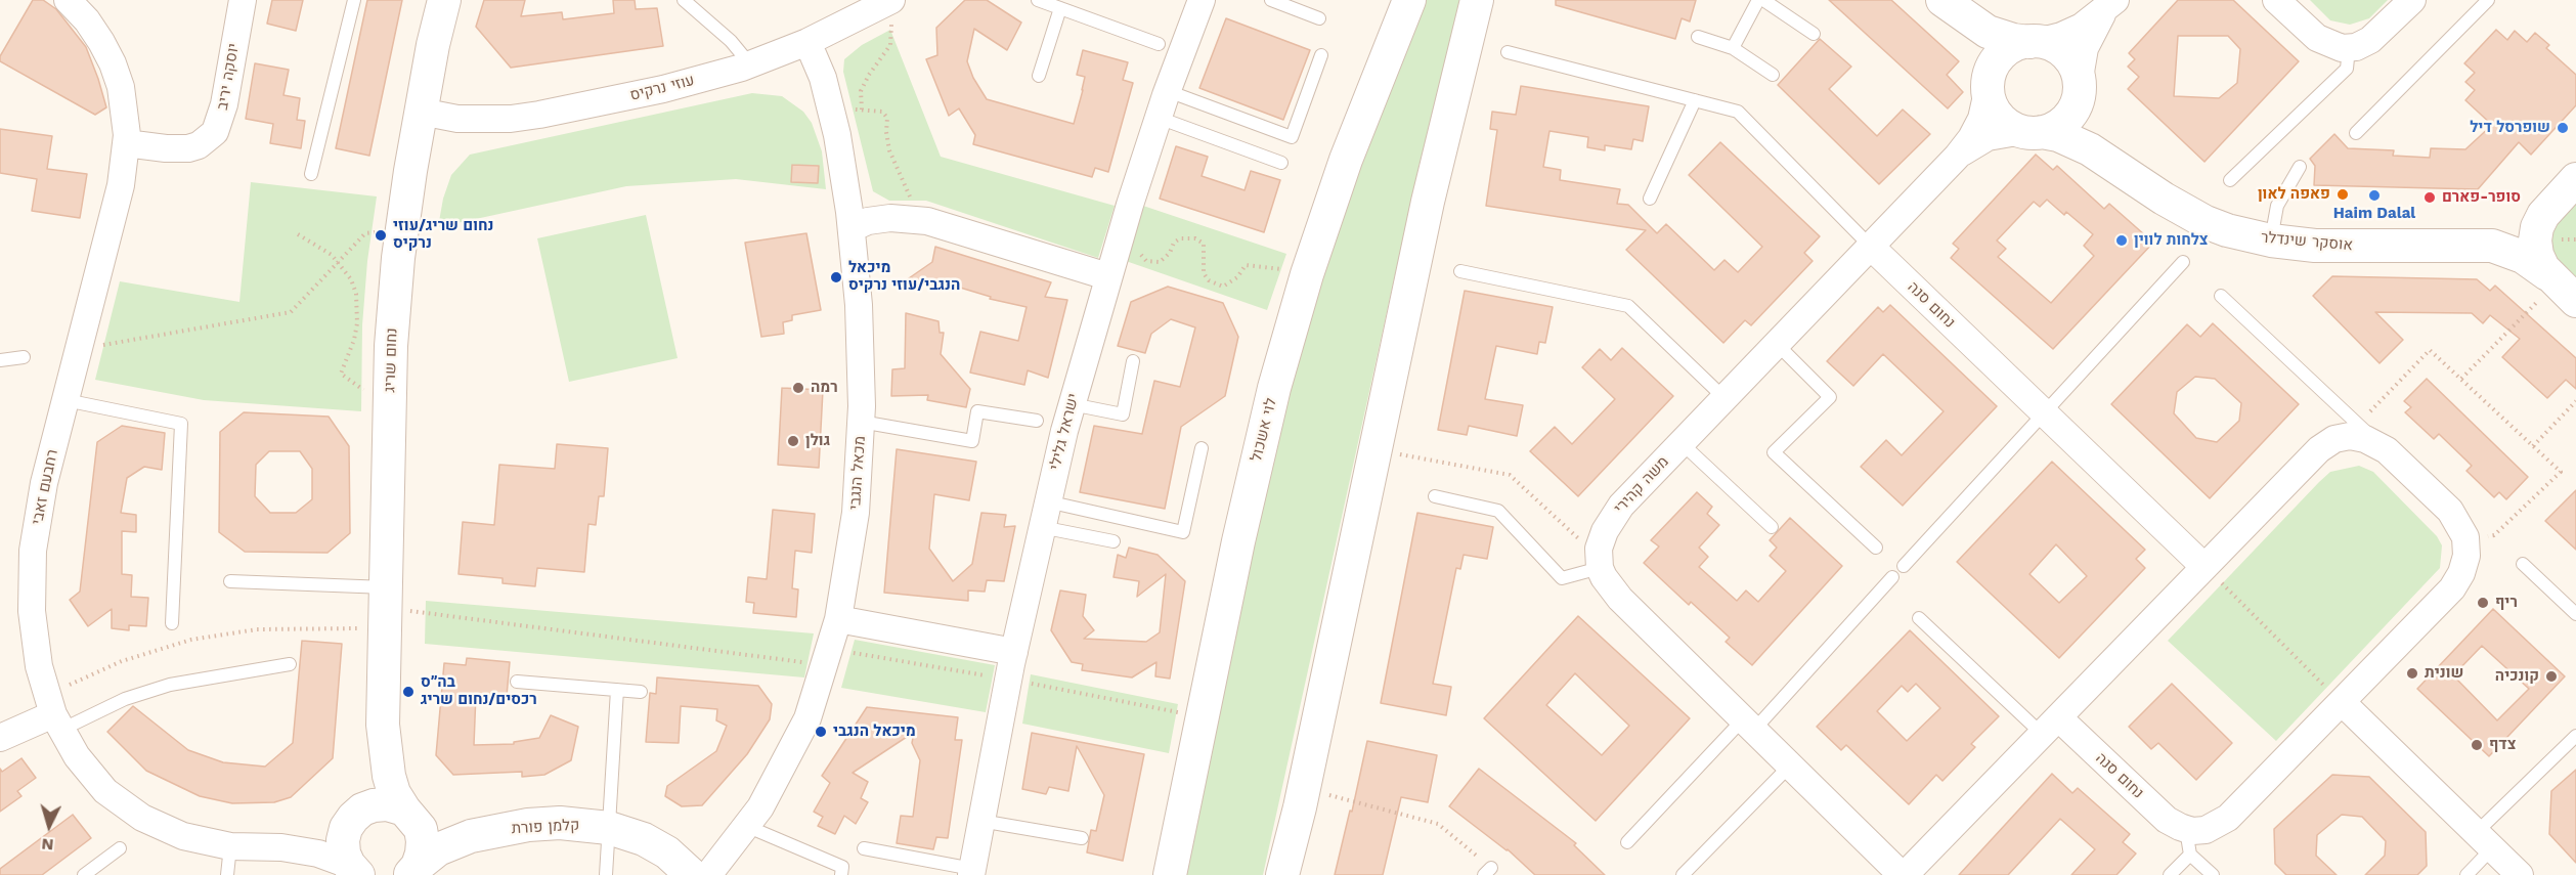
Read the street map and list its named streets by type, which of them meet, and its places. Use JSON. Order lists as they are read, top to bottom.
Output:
{
  "streets": {
    "street": [
      "יוסקה יריב",
      "עוזי נרקיס",
      "אוסקר שינדלר",
      "נחום סנה",
      "נחום שריג",
      "לוי אשכול",
      "ישראל גלילי",
      "מכאל הנגבי",
      "משה קהירי",
      "רחבעם זאבי",
      "קלמן פורת"
    ]
  },
  "crossings": [
    ["יוסקה יריב", "רחבעם זאבי"],
    ["עוזי נרקיס", "נחום שריג"],
    ["עוזי נרקיס", "מכאל הנגבי"],
    ["אוסקר שינדלר", "משה קהירי"],
    ["נחום סנה", "משה קהירי"],
    ["נחום שריג", "רחבעם זאבי"],
    ["נחום שריג", "קלמן פורת"],
    ["רחבעם זאבי", "קלמן פורת"]
  ],
  "places": [
    "שופרסל דיל",
    "פאפה לאון",
    "Haim Dalal",
    "סופר-פארם",
    "נחום שריג/עוזי נרקיס",
    "צלחות לווין",
    "מיכאל הנגבי/עוזי נרקיס",
    "רמה",
    "גולן",
    "ריף",
    "שונית",
    "קונכיה",
    "בה״ס רכסים/נחום שריג",
    "מיכאל הנגבי",
    "צדף"
  ],
  "north": "bottom"
}
